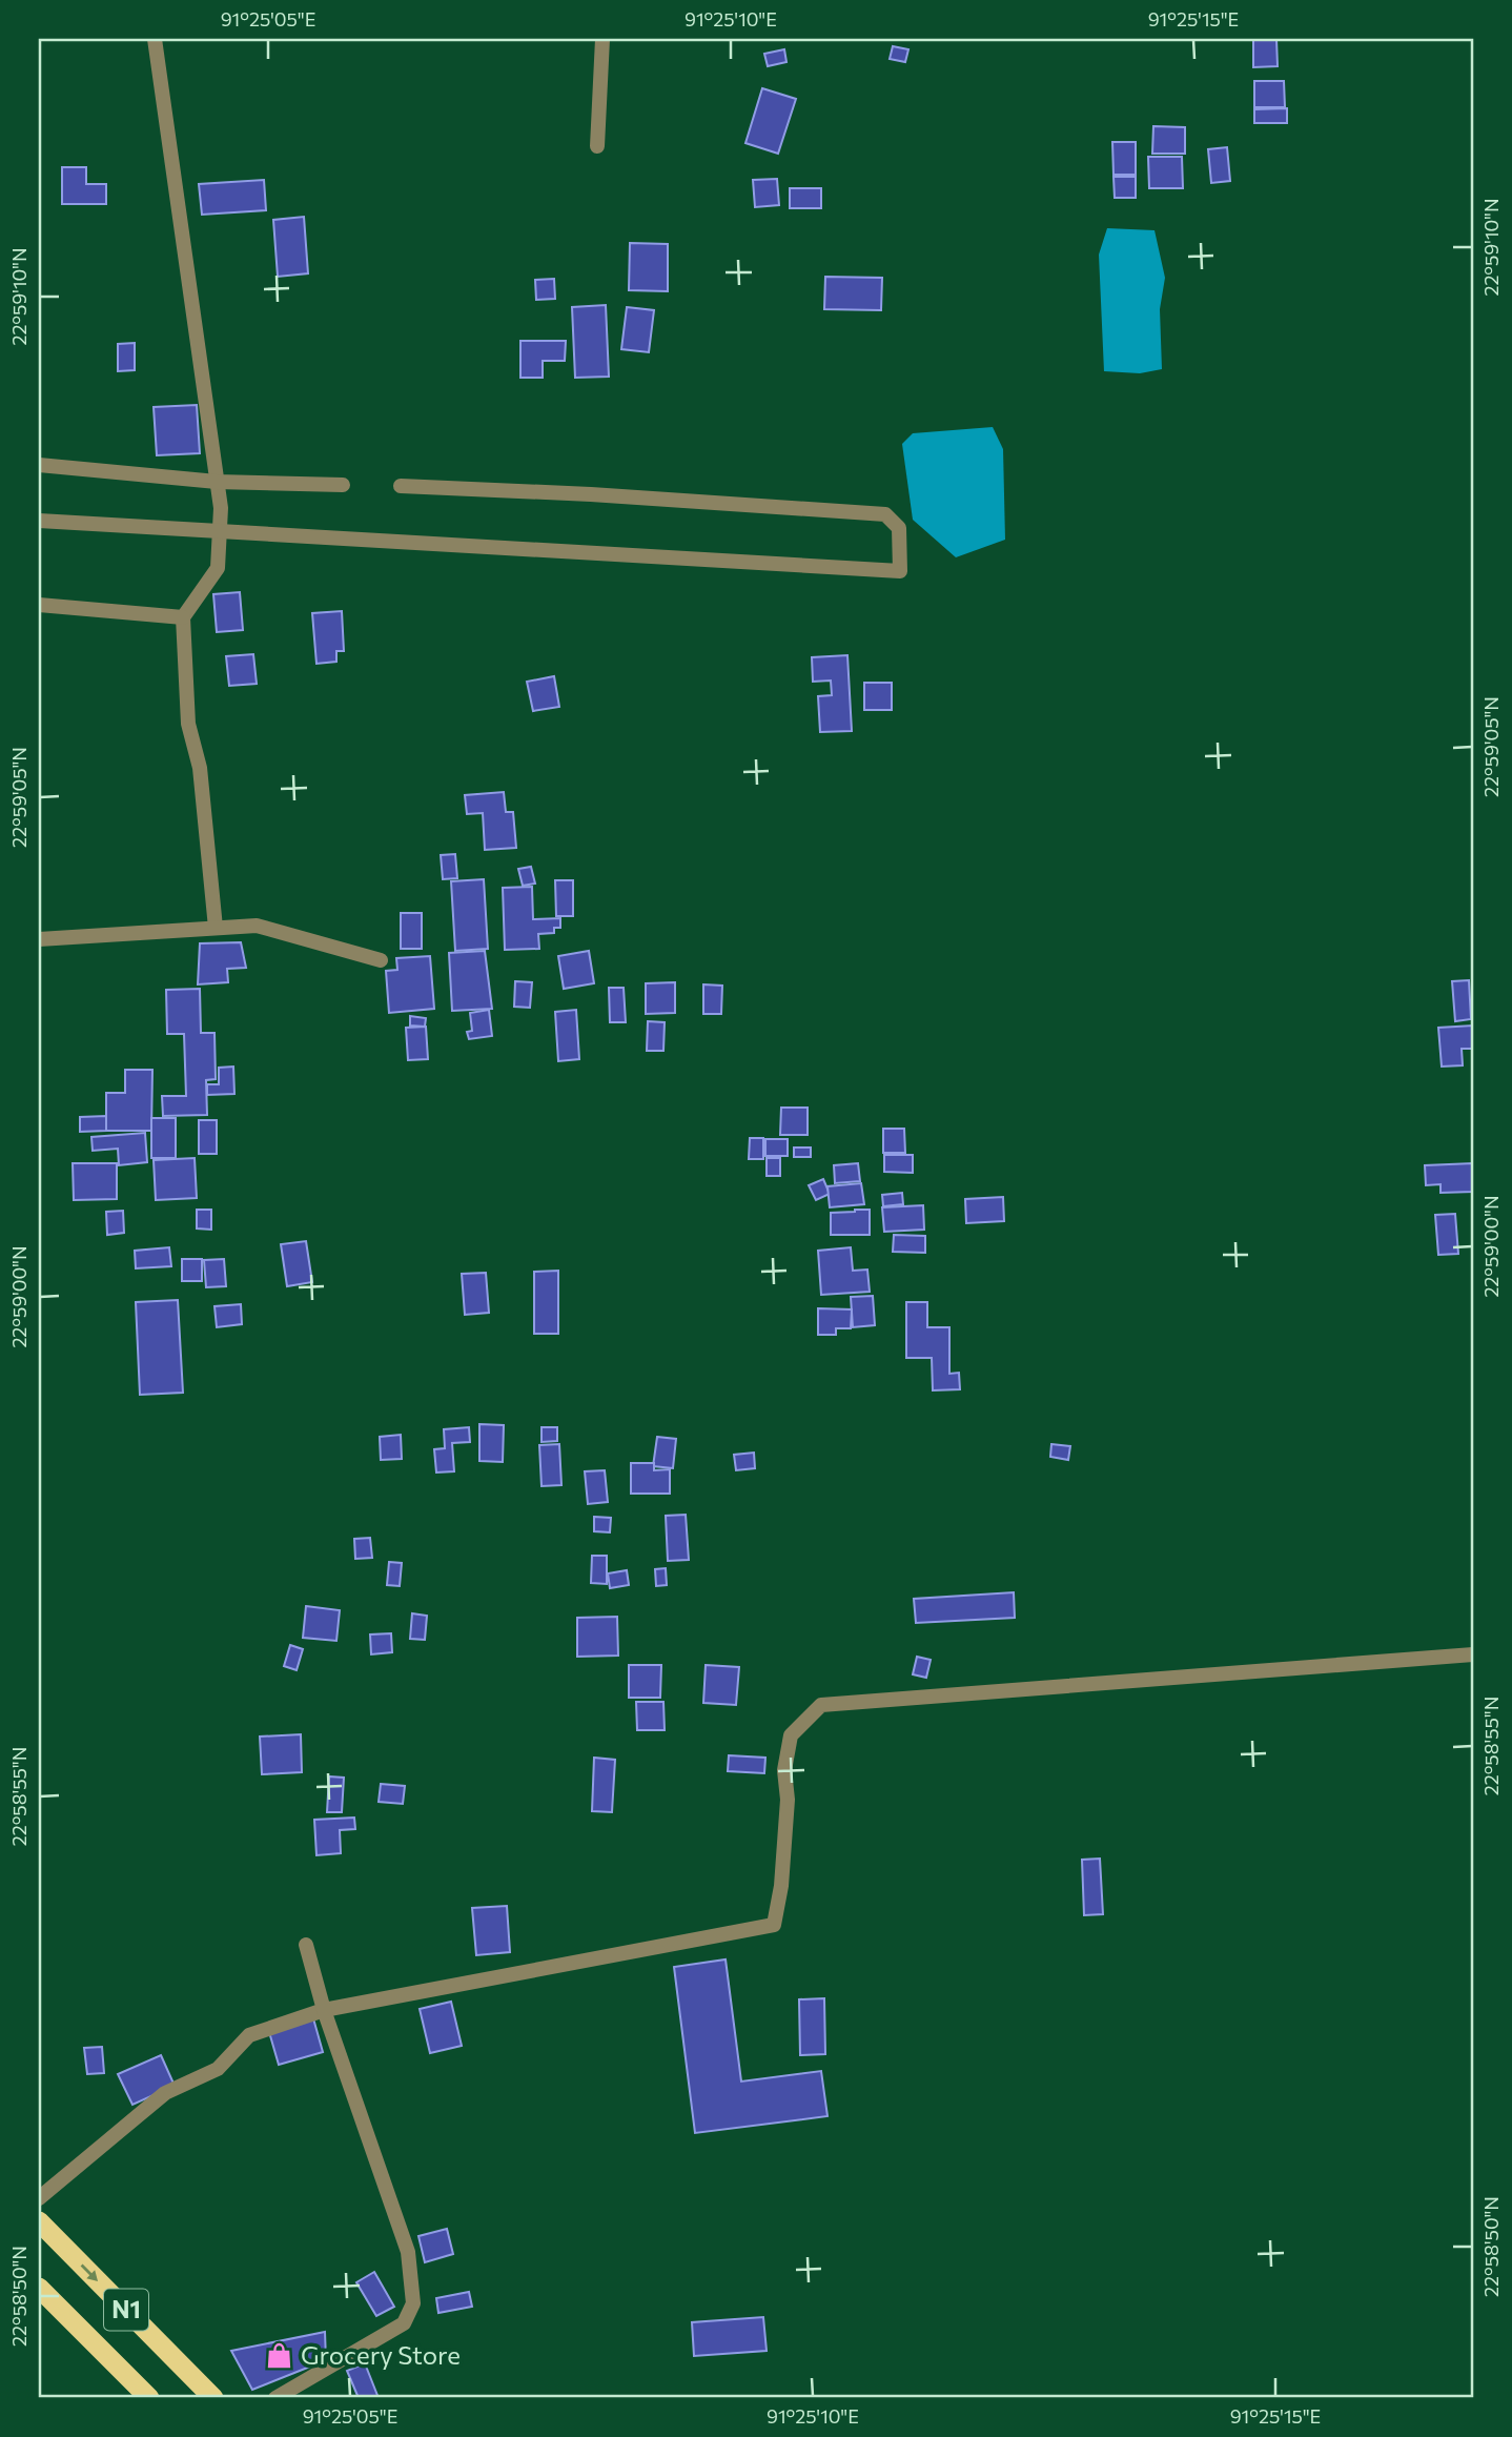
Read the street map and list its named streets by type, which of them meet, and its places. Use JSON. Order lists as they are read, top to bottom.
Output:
{
  "streets": {
    "highway": ["N1"]
  },
  "places": {
    "shop": ["Grocery Store"]
  },
  "coordinates": [
    "91°25'05\"E",
    "91°25'10\"E",
    "91°25'15\"E",
    "22°59'10\"N",
    "22°59'05\"N",
    "22°59'00\"N",
    "22°58'55\"N",
    "22°58'50\"N"
  ]
}
